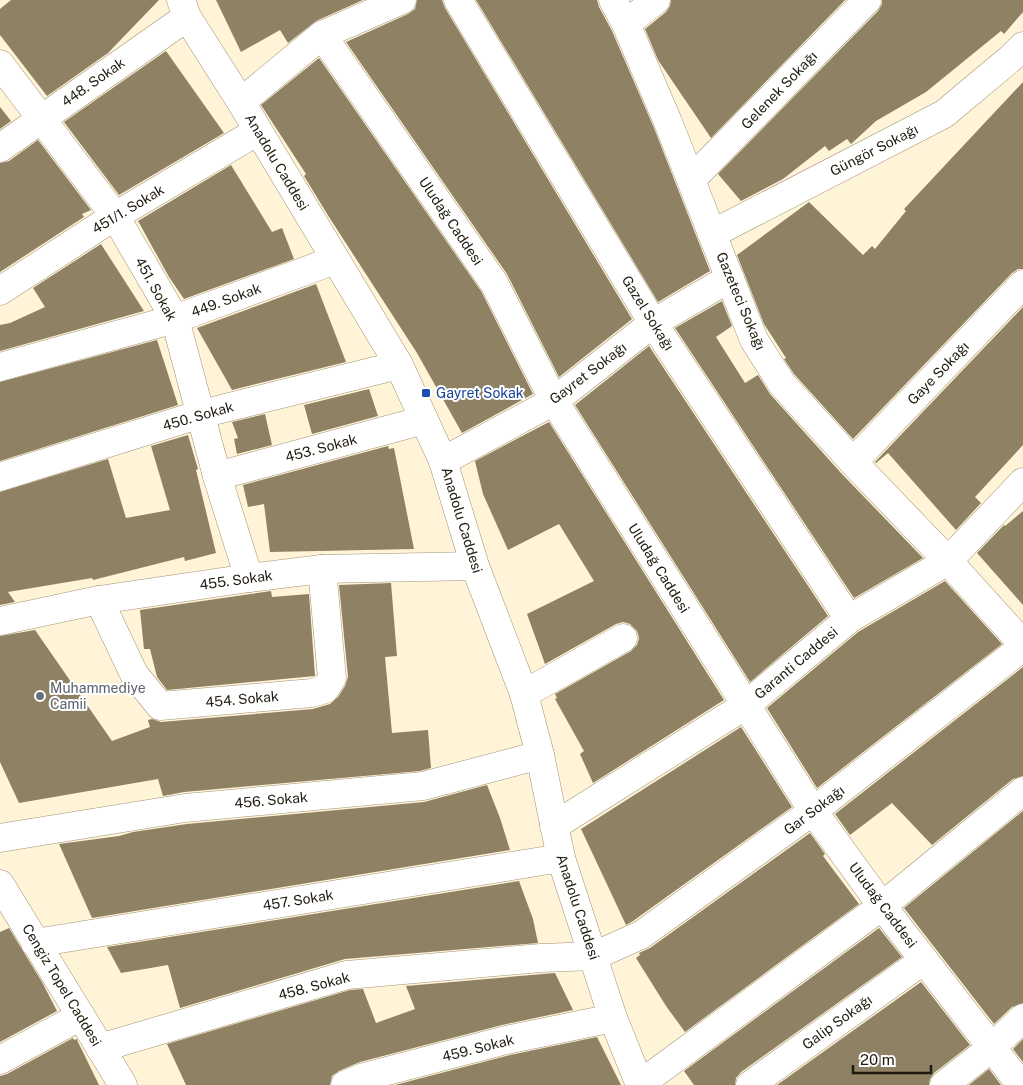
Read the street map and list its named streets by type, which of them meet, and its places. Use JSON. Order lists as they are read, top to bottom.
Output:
{
  "streets": {
    "street": [
      "448. Sokak",
      "Gelenek Sokağı",
      "Güngör Sokağı",
      "Anadolu Caddesi",
      "451/1. Sokak",
      "Uludağ Caddesi",
      "451. Sokak",
      "449. Sokak",
      "Gazeteci Sokağı",
      "Gazel Sokağı",
      "Gayret Sokağı",
      "Gaye Sokağı",
      "450. Sokak",
      "453. Sokak",
      "455. Sokak",
      "Garanti Caddesi",
      "454. Sokak",
      "456. Sokak",
      "Gar Sokağı",
      "457. Sokak",
      "Cengiz Topel Caddesi",
      "458. Sokak",
      "Galip Sokağı",
      "459. Sokak"
    ]
  },
  "crossings": [
    ["448. Sokak", "Anadolu Caddesi"],
    ["448. Sokak", "451. Sokak"],
    ["Gelenek Sokağı", "Gazeteci Sokağı"],
    ["Güngör Sokağı", "Gazeteci Sokağı"],
    ["Anadolu Caddesi", "451/1. Sokak"],
    ["Anadolu Caddesi", "449. Sokak"],
    ["Anadolu Caddesi", "Gayret Sokağı"],
    ["Anadolu Caddesi", "450. Sokak"],
    ["Anadolu Caddesi", "453. Sokak"],
    ["Anadolu Caddesi", "455. Sokak"],
    ["Anadolu Caddesi", "Garanti Caddesi"],
    ["Anadolu Caddesi", "456. Sokak"],
    ["Anadolu Caddesi", "Gar Sokağı"],
    ["Anadolu Caddesi", "457. Sokak"],
    ["Anadolu Caddesi", "458. Sokak"],
    ["Anadolu Caddesi", "459. Sokak"],
    ["451/1. Sokak", "451. Sokak"],
    ["Uludağ Caddesi", "Gayret Sokağı"],
    ["Uludağ Caddesi", "Garanti Caddesi"],
    ["Uludağ Caddesi", "Gar Sokağı"],
    ["Uludağ Caddesi", "Galip Sokağı"],
    ["451. Sokak", "449. Sokak"],
    ["451. Sokak", "450. Sokak"],
    ["451. Sokak", "453. Sokak"],
    ["451. Sokak", "455. Sokak"],
    ["Gazeteci Sokağı", "Gayret Sokağı"],
    ["Gazeteci Sokağı", "Gaye Sokağı"],
    ["Gazeteci Sokağı", "Garanti Caddesi"],
    ["Gazeteci Sokağı", "Gar Sokağı"],
    ["Gazel Sokağı", "Gayret Sokağı"],
    ["Gazel Sokağı", "Garanti Caddesi"],
    ["455. Sokak", "454. Sokak"],
    ["Gar Sokağı", "458. Sokak"],
    ["457. Sokak", "Cengiz Topel Caddesi"],
    ["Cengiz Topel Caddesi", "458. Sokak"]
  ],
  "places": {
    "transit": ["Gayret Sokak"],
    "other": ["Muhammediye Camii"]
  },
  "scale_bar": "20 m"
}
